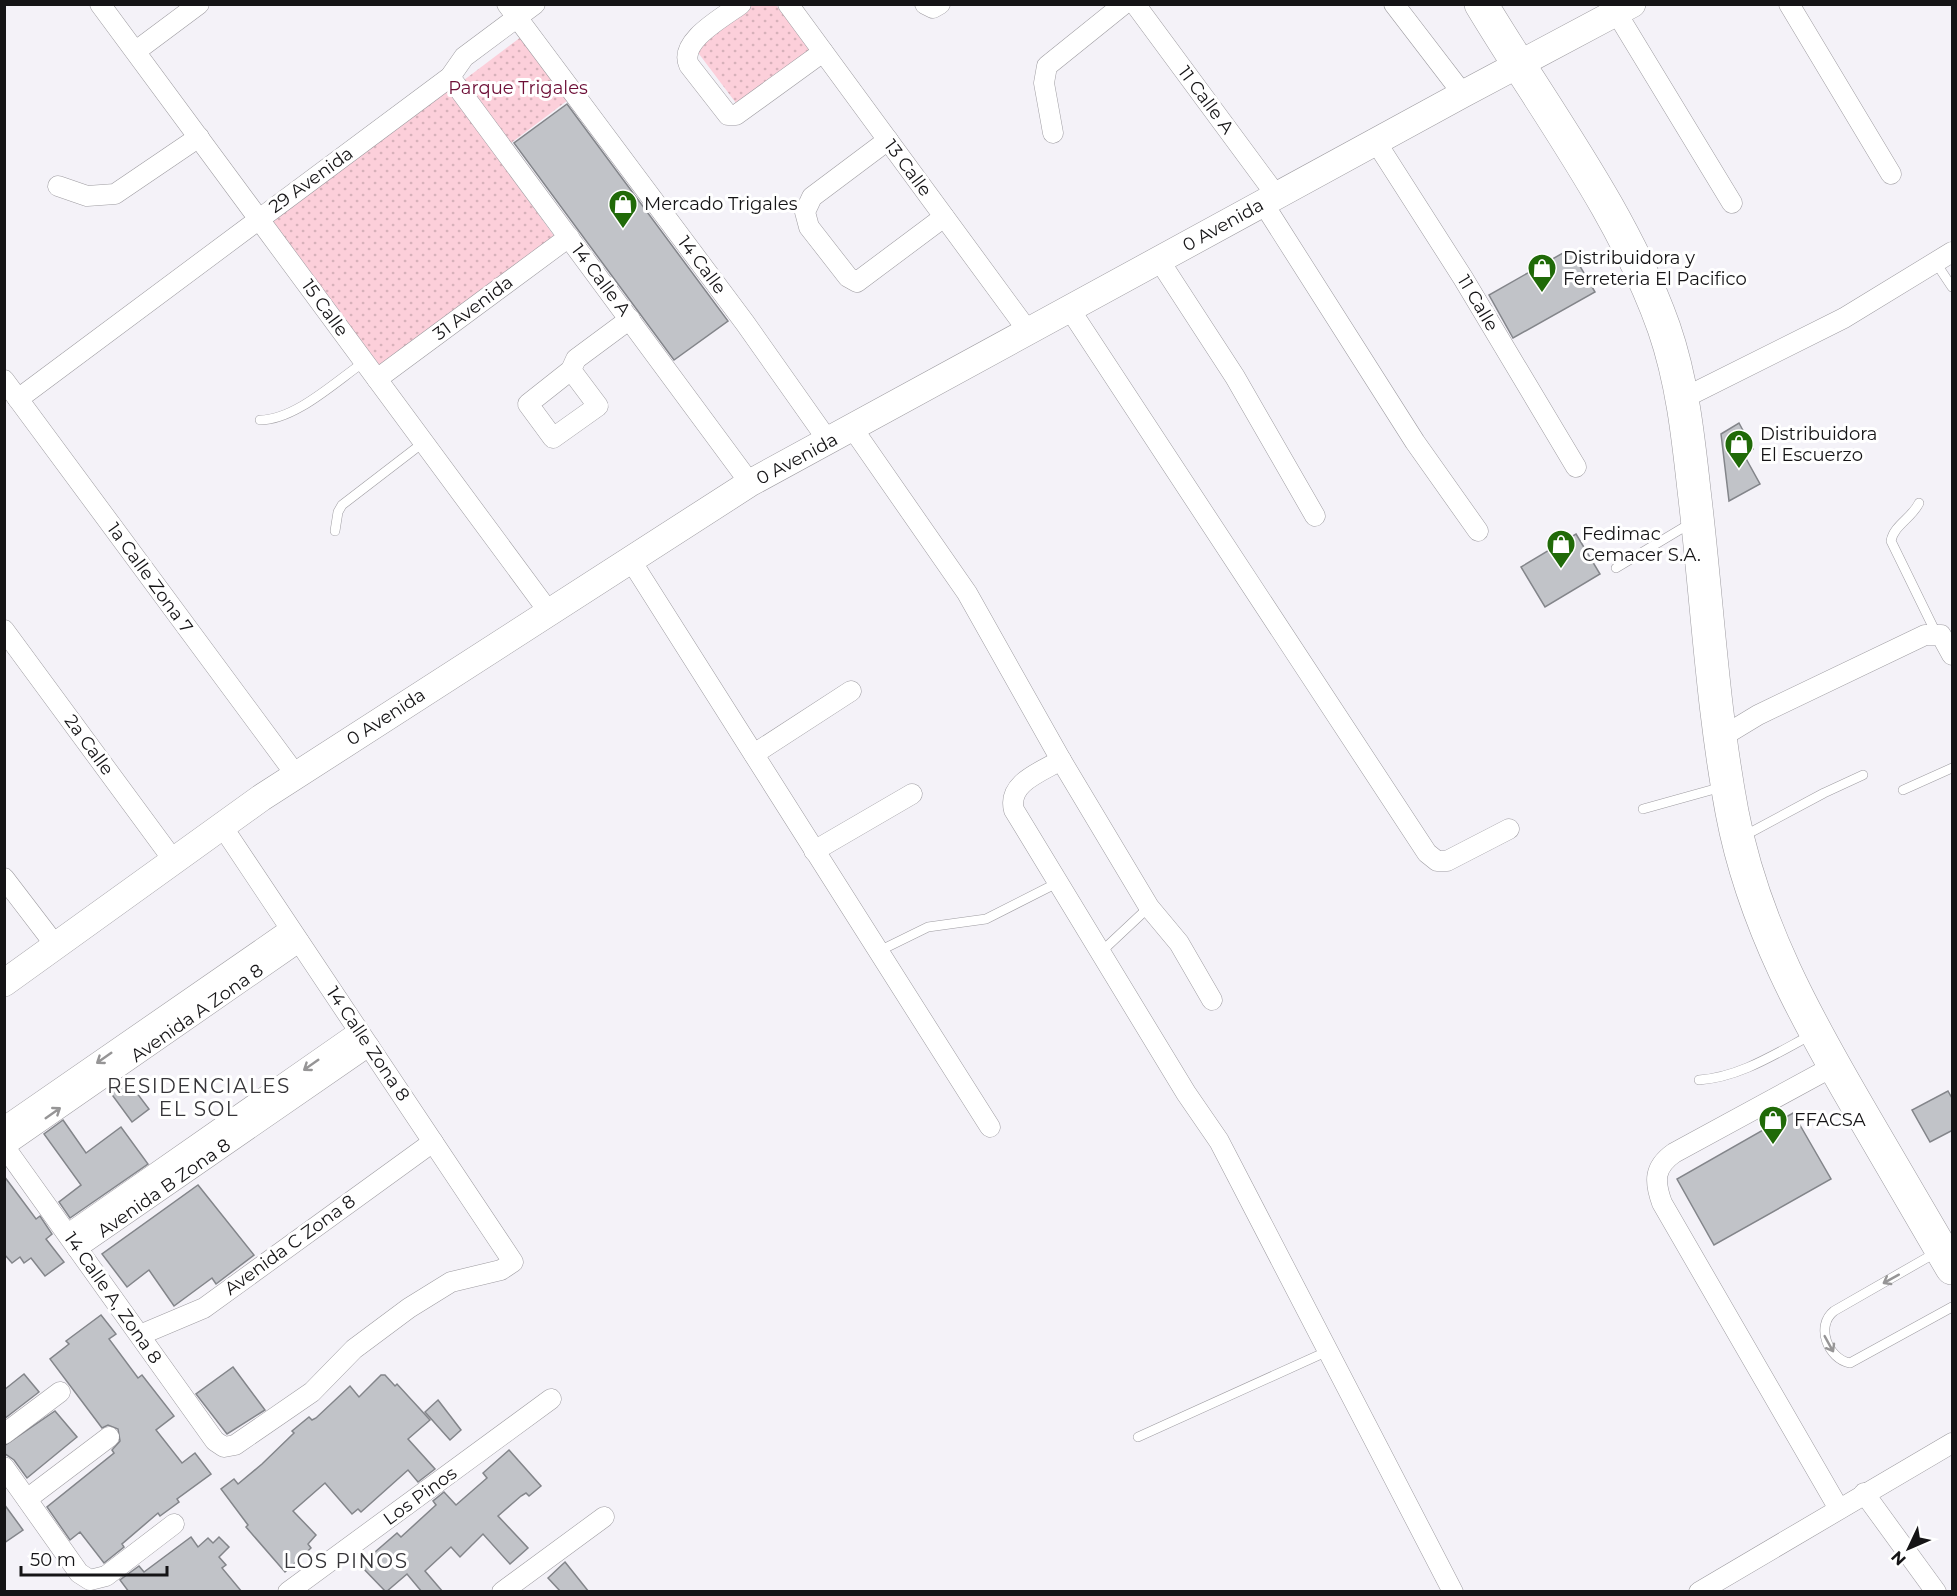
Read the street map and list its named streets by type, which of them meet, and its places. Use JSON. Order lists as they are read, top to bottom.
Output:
{
  "streets": {
    "street": [
      "11 Calle A",
      "13 Calle",
      "29 Avenida",
      "0 Avenida",
      "14 Calle",
      "14 Calle A",
      "11 Calle",
      "15 Calle",
      "31 Avenida",
      "1a Calle Zona 7",
      "2a Calle",
      "Avenida A Zona 8",
      "14 Calle Zona 8",
      "Avenida B Zona 8",
      "Avenida C Zona 8",
      "14 Calle A, Zona 8",
      "Los Pinos"
    ]
  },
  "crossings": [
    ["11 Calle A", "0 Avenida"],
    ["13 Calle", "0 Avenida"],
    ["29 Avenida", "14 Calle"],
    ["29 Avenida", "14 Calle A"],
    ["29 Avenida", "15 Calle"],
    ["29 Avenida", "1a Calle Zona 7"],
    ["0 Avenida", "14 Calle"],
    ["0 Avenida", "14 Calle A"],
    ["0 Avenida", "11 Calle"],
    ["0 Avenida", "15 Calle"],
    ["0 Avenida", "1a Calle Zona 7"],
    ["0 Avenida", "2a Calle"],
    ["0 Avenida", "14 Calle Zona 8"],
    ["14 Calle A", "31 Avenida"],
    ["15 Calle", "31 Avenida"],
    ["Avenida A Zona 8", "14 Calle Zona 8"],
    ["Avenida A Zona 8", "14 Calle A, Zona 8"],
    ["14 Calle Zona 8", "Avenida B Zona 8"],
    ["14 Calle Zona 8", "Avenida C Zona 8"],
    ["14 Calle Zona 8", "14 Calle A, Zona 8"],
    ["Avenida B Zona 8", "14 Calle A, Zona 8"],
    ["Avenida C Zona 8", "14 Calle A, Zona 8"]
  ],
  "districts": ["RESIDENCIALES EL SOL", "LOS PINOS"],
  "parks": ["Parque Trigales"],
  "places": {
    "shop": [
      "Mercado Trigales",
      "Distribuidora y Ferreteria El Pacifico",
      "Distribuidora El Escuerzo",
      "Fedimac Cemacer S.A.",
      "FFACSA"
    ]
  },
  "scale_bar": "50 m",
  "north": "bottom left"
}
